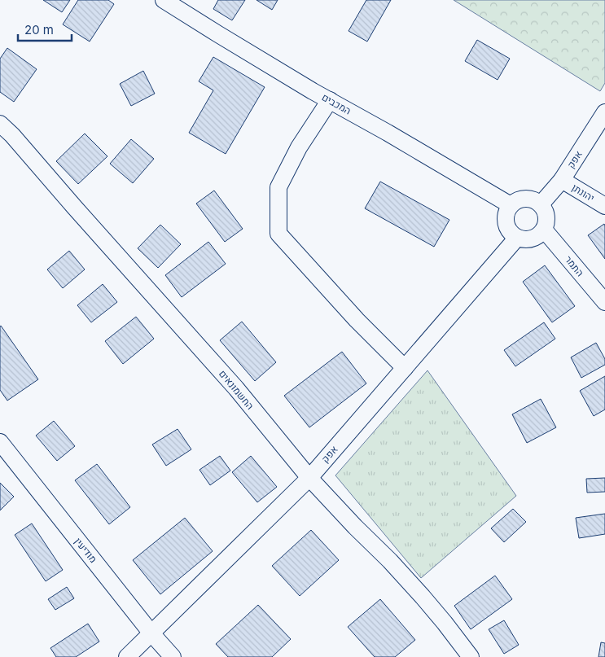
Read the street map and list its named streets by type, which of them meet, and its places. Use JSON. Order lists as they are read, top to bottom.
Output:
{
  "streets": {
    "street": [
      "המכבים",
      "אפק",
      "יהונתן",
      "התמר",
      "החשמונאים",
      "מודיעין"
    ]
  },
  "crossings": [
    ["המכבים", "אפק"],
    ["המכבים", "התמר"],
    ["אפק", "יהונתן"],
    ["אפק", "התמר"],
    ["אפק", "החשמונאים"],
    ["אפק", "מודיעין"]
  ],
  "scale_bar": "20 m"
}
